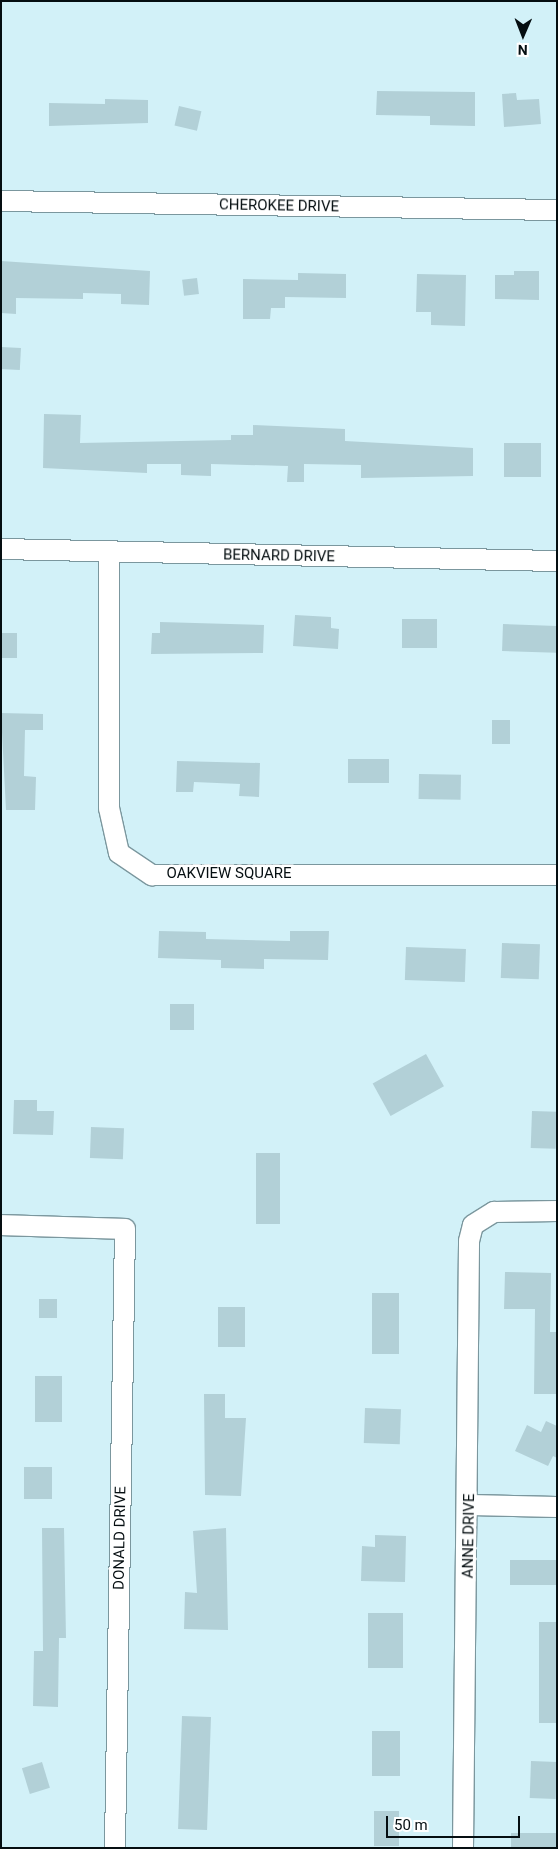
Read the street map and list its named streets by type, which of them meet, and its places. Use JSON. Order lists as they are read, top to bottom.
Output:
{
  "streets": {
    "street": [
      "CHEROKEE DRIVE",
      "BERNARD DRIVE",
      "OAKVIEW SQUARE",
      "ANNE DRIVE",
      "DONALD DRIVE"
    ]
  },
  "crossings": [
    ["BERNARD DRIVE", "OAKVIEW SQUARE"]
  ],
  "scale_bar": "50 m",
  "north": "bottom"
}
